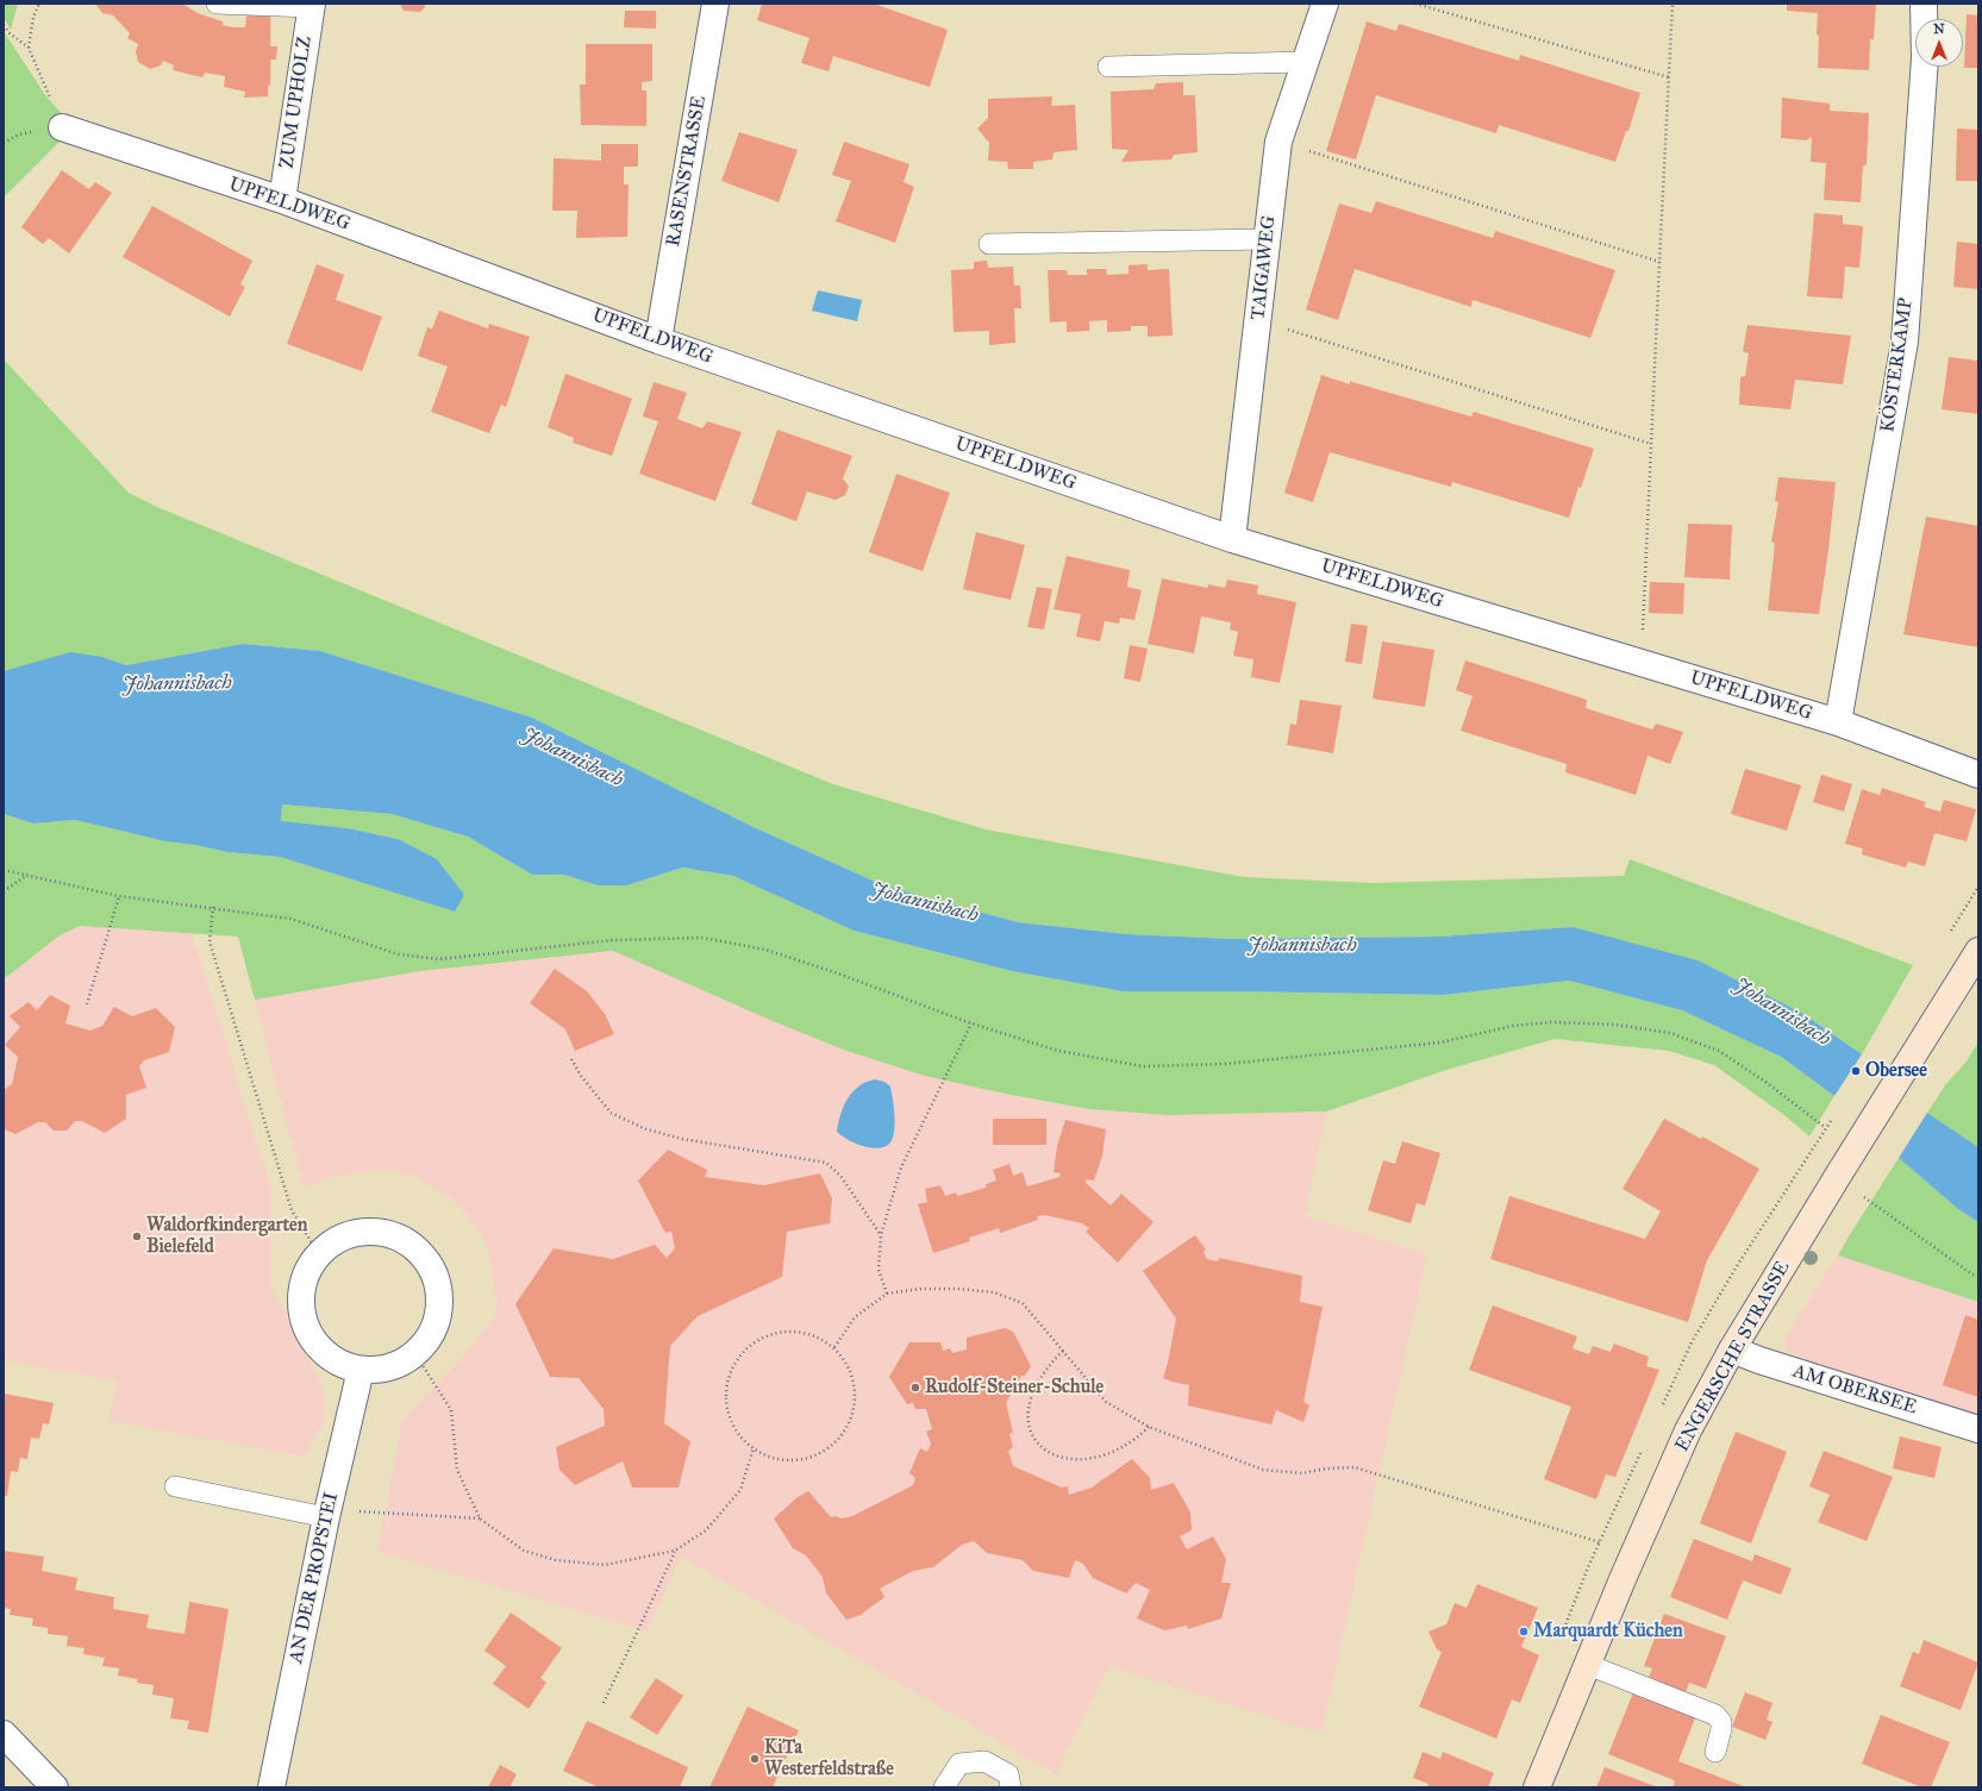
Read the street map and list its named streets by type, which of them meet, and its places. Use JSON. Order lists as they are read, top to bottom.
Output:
{
  "streets": {
    "main road": ["ENGERSCHE STRASSE"],
    "street": [
      "ZUM UPHOLZ",
      "RASENSTRASSE",
      "UPFELDWEG",
      "TAIGAWEG",
      "KÖSTERKAMP",
      "AM OBERSEE",
      "AN DER PROPSTEI"
    ]
  },
  "crossings": [
    ["ZUM UPHOLZ", "UPFELDWEG"],
    ["RASENSTRASSE", "UPFELDWEG"],
    ["UPFELDWEG", "TAIGAWEG"],
    ["UPFELDWEG", "KÖSTERKAMP"],
    ["ENGERSCHE STRASSE", "AM OBERSEE"]
  ],
  "water": ["Johannisbach"],
  "places": [
    "Obersee",
    "Waldorfkindergarten Bielefeld",
    "Rudolf-Steiner-Schule",
    "Marquardt Küchen",
    "KiTa Westerfeldstraße"
  ],
  "north": "top"
}
